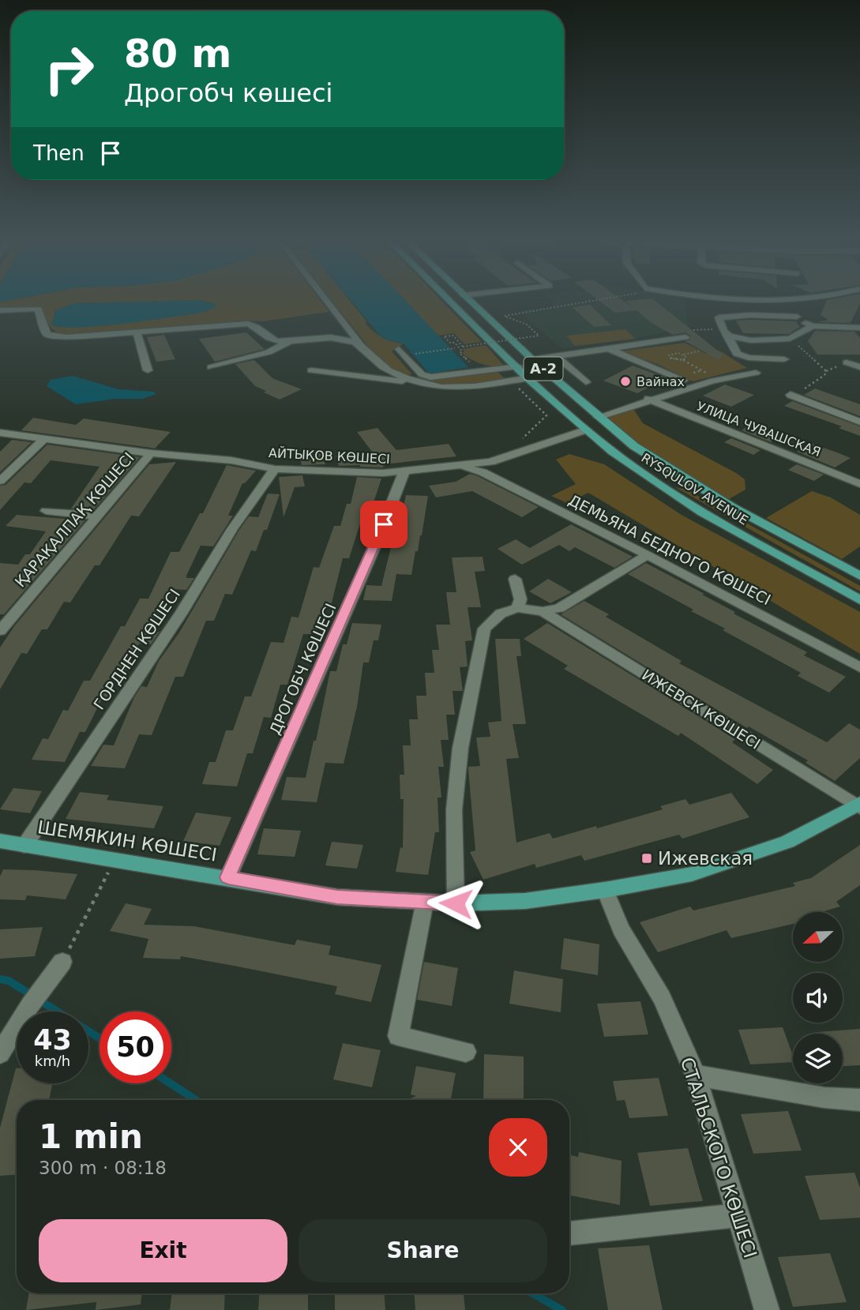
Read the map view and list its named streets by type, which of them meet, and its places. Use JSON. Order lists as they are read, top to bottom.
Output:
{
  "streets": {
    "main road": ["A-2", "RYSQULOV AVENUE", "ШЕМЯКИН КӨШЕСІ"],
    "street": [
      "УЛИЦА ЧУВАШСКАЯ",
      "АЙТЫҚОВ КӨШЕСІ",
      "ҚАРАҚАЛПАҚ КӨШЕСІ",
      "ДЕМЬЯНА БЕДНОГО КӨШЕСІ",
      "ГОРДНЕН КӨШЕСІ",
      "ДРОГОБЧ КӨШЕСІ",
      "ИЖЕВСК КӨШЕСІ",
      "СТАЛЬСКОГО КӨШЕСІ"
    ]
  },
  "crossings": [
    ["АЙТЫҚОВ КӨШЕСІ", "RYSQULOV AVENUE"],
    ["АЙТЫҚОВ КӨШЕСІ", "ҚАРАҚАЛПАҚ КӨШЕСІ"],
    ["АЙТЫҚОВ КӨШЕСІ", "ДЕМЬЯНА БЕДНОГО КӨШЕСІ"],
    ["АЙТЫҚОВ КӨШЕСІ", "ГОРДНЕН КӨШЕСІ"],
    ["АЙТЫҚОВ КӨШЕСІ", "ДРОГОБЧ КӨШЕСІ"],
    ["ДЕМЬЯНА БЕДНОГО КӨШЕСІ", "ИЖЕВСК КӨШЕСІ"],
    ["ГОРДНЕН КӨШЕСІ", "ШЕМЯКИН КӨШЕСІ"],
    ["ДРОГОБЧ КӨШЕСІ", "ШЕМЯКИН КӨШЕСІ"],
    ["ИЖЕВСК КӨШЕСІ", "ШЕМЯКИН КӨШЕСІ"],
    ["ШЕМЯКИН КӨШЕСІ", "СТАЛЬСКОГО КӨШЕСІ"]
  ],
  "places": {
    "other": ["Вайнах"],
    "transit": ["Ижевская"]
  },
  "north": "left",
  "page": {
    "turn": ["80 m", "Дрогобч көшесі"],
    "then": "Then",
    "speed": "43 km/h",
    "limit": "50",
    "heading": ["1 min", "300 m · 08:18"],
    "buttons": ["Exit", "Share"]
  }
}
